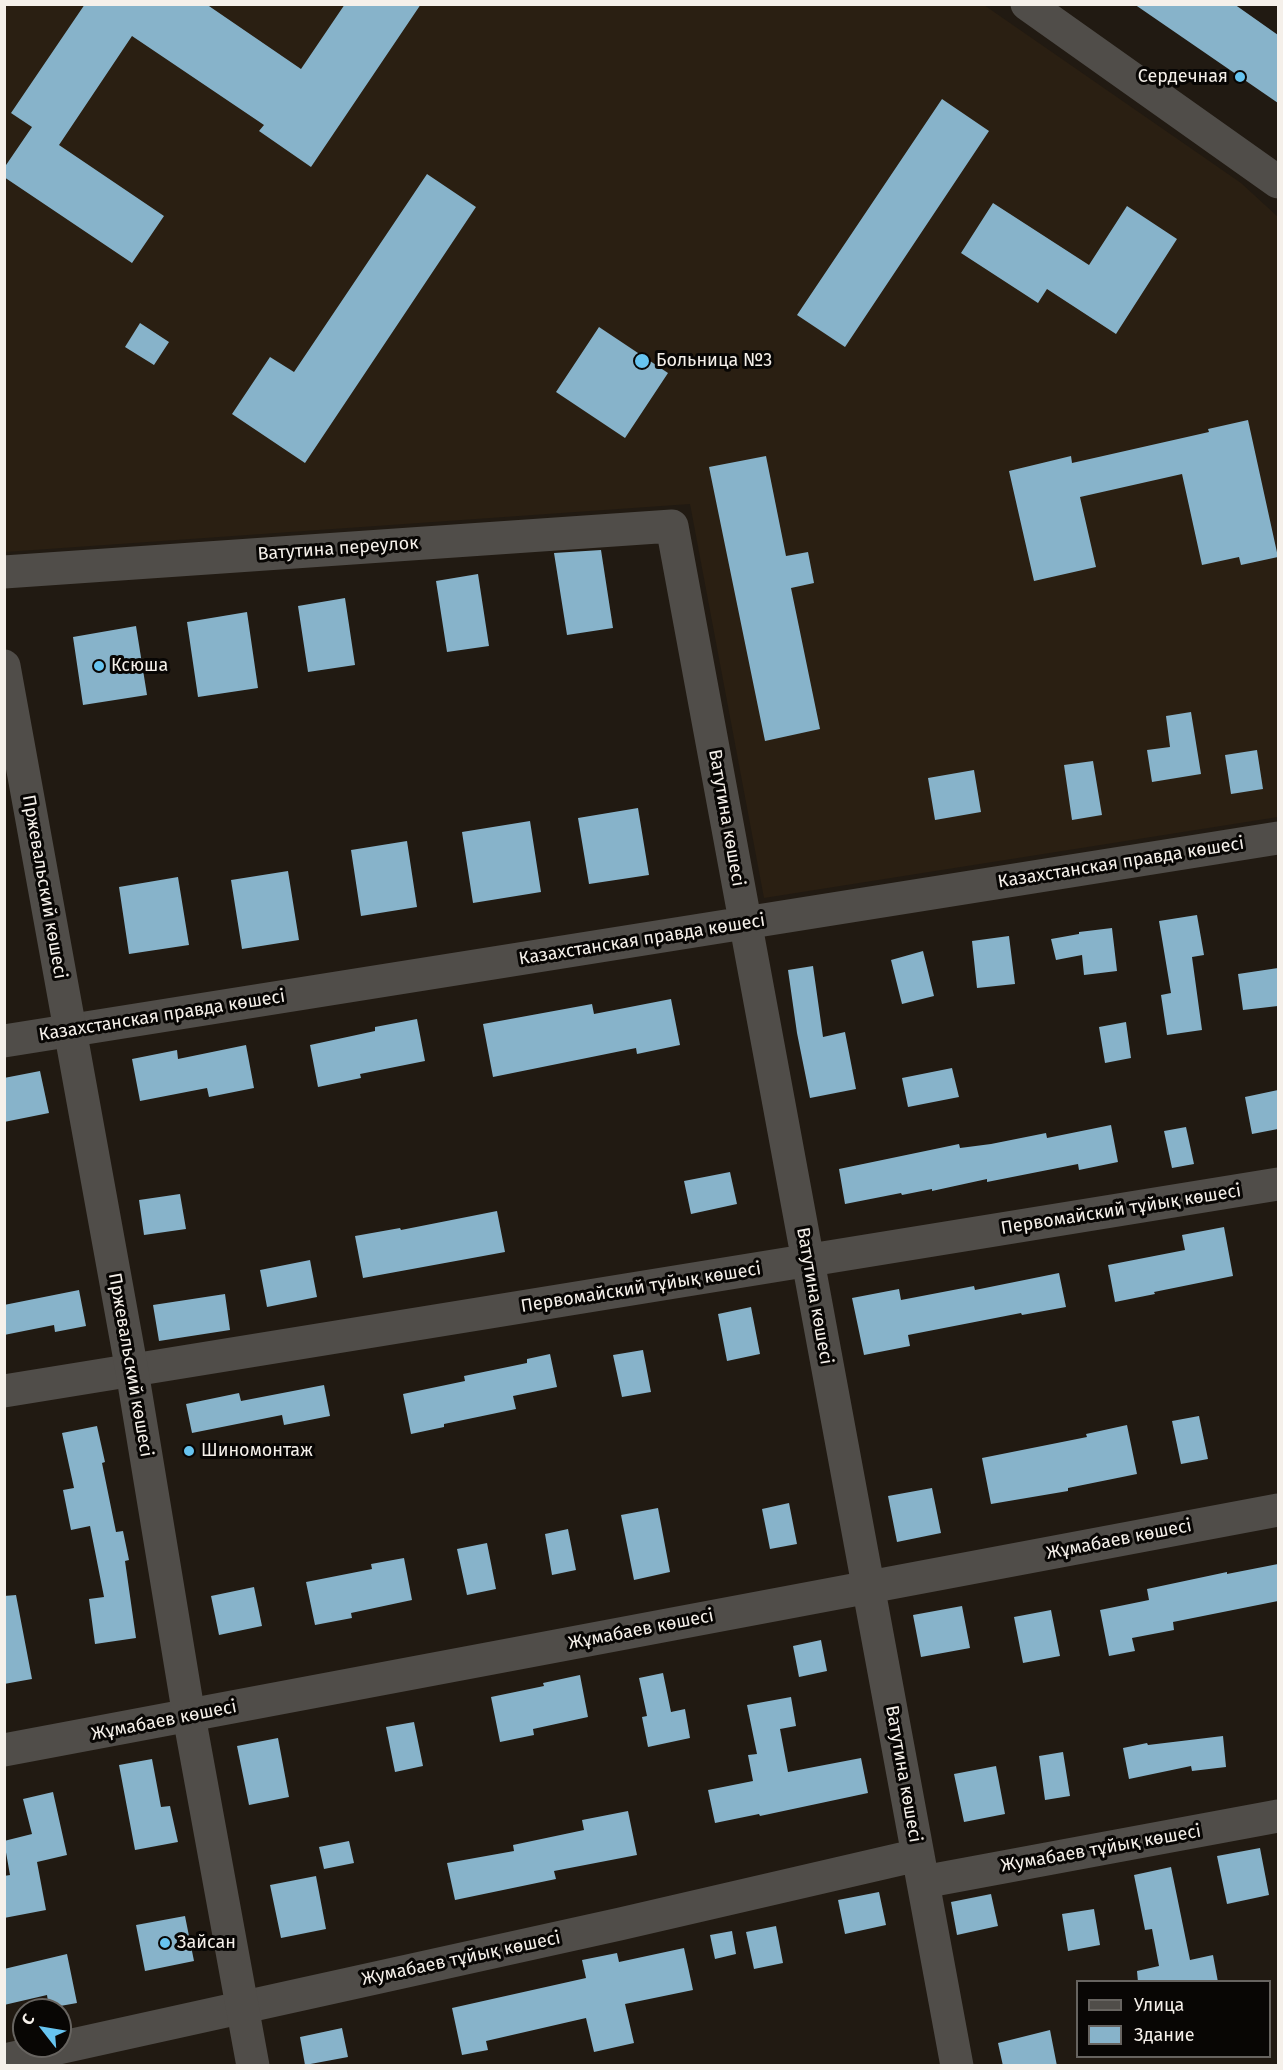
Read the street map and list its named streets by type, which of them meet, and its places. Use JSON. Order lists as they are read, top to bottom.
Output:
{
  "streets": {
    "street": [
      "Ватутина переулок",
      "Ватутина көшесі",
      "Казахстанская правда көшесі",
      "Пржевальский көшесі",
      "Первомайский тұйық көшесі",
      "Жұмабаев көшесі",
      "Жумабаев тұйық көшесі"
    ]
  },
  "crossings": [
    ["Ватутина переулок", "Ватутина көшесі"],
    ["Ватутина көшесі", "Казахстанская правда көшесі"],
    ["Ватутина көшесі", "Первомайский тұйық көшесі"],
    ["Ватутина көшесі", "Жұмабаев көшесі"],
    ["Ватутина көшесі", "Жумабаев тұйық көшесі"],
    ["Казахстанская правда көшесі", "Пржевальский көшесі"],
    ["Пржевальский көшесі", "Первомайский тұйық көшесі"],
    ["Пржевальский көшесі", "Жұмабаев көшесі"],
    ["Пржевальский көшесі", "Жумабаев тұйық көшесі"]
  ],
  "places": [
    "Сердечная",
    "Больница №3",
    "Ксюша",
    "Шиномонтаж",
    "Зайсан"
  ],
  "legend": ["Улица", "Здание"],
  "north": "top left"
}
